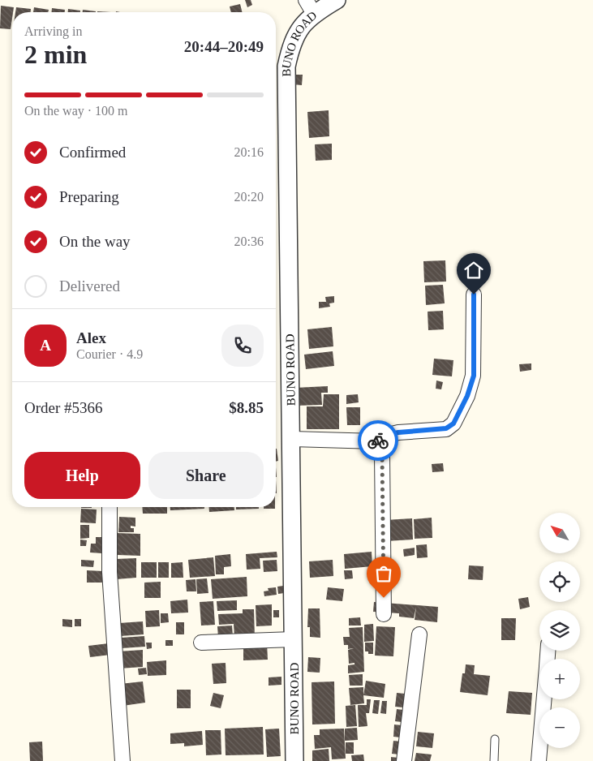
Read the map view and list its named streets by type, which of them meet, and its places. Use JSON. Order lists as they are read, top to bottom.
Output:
{
  "streets": {
    "street": ["BUNO ROAD"]
  },
  "north": "top left",
  "page": {
    "heading": ["2 min", "Arriving in", "20:44–20:49"],
    "panel": [
      "Alex",
      "Courier · 4.9",
      "Order #5366",
      "$8.85"
    ],
    "bar": "On the way · 100 m",
    "list": [
      ["Confirmed", "20:16"],
      ["Preparing", "20:20"],
      ["On the way", "20:36"],
      "Delivered"
    ],
    "round": "A",
    "buttons": ["Help", "Share"],
    "map_buttons": ["+", "−"]
  }
}
